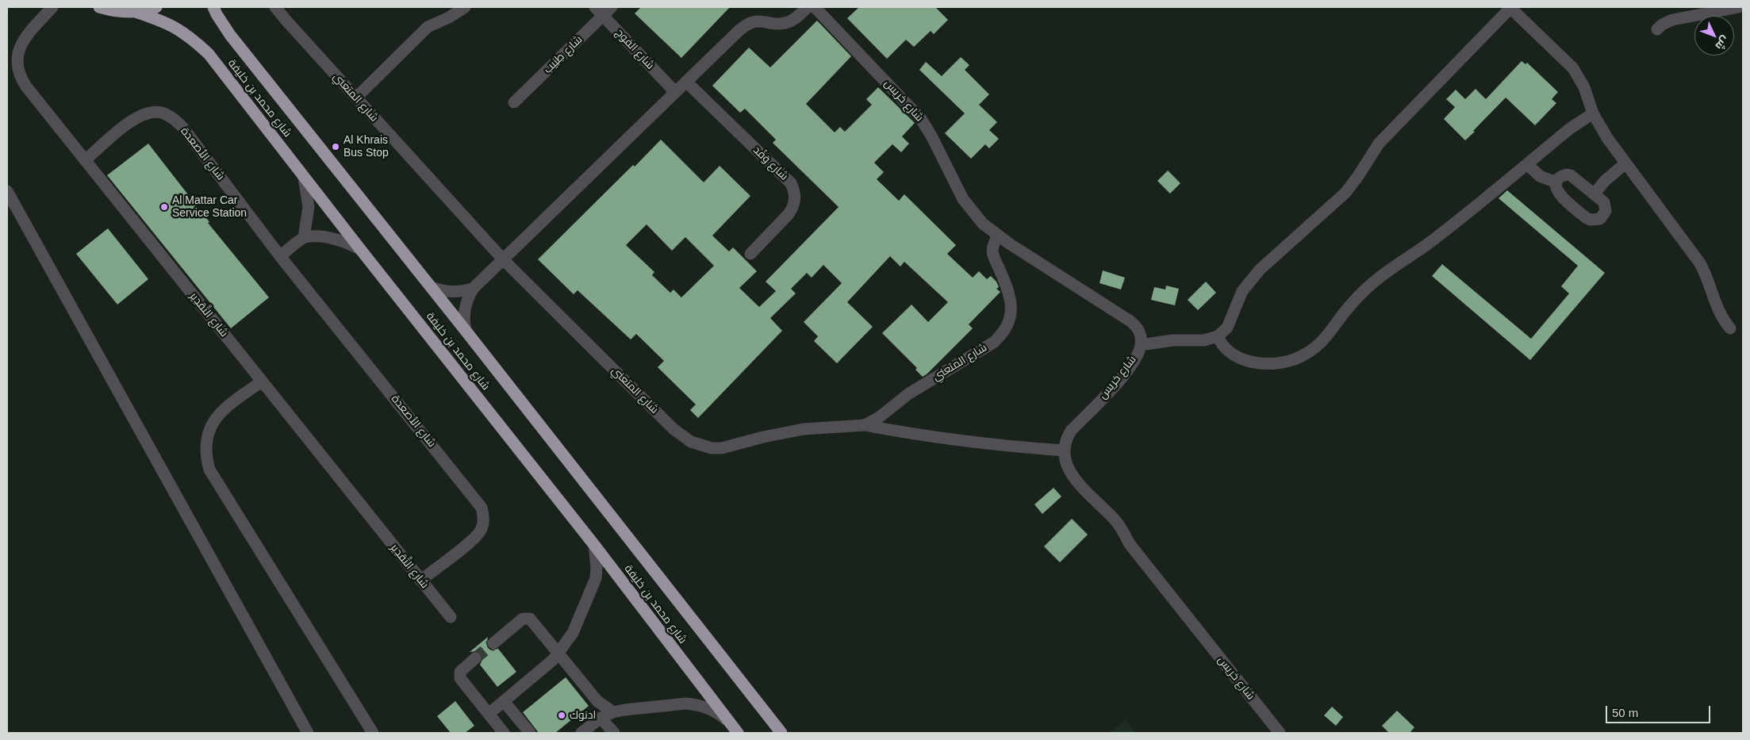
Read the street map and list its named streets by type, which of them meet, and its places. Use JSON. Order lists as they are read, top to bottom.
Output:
{
  "streets": {
    "highway": ["شارع محمد بن خليفة"],
    "street": [
      "شارع الفوج",
      "شارع طِنِيب",
      "شارع المتعني",
      "شارع خريس",
      "شارع الأصعدة",
      "شارع وَفْد",
      "شارع التَّقدِير"
    ]
  },
  "crossings": [
    ["شارع الفوج", "شارع طِنِيب"],
    ["شارع المتعني", "شارع خريس"],
    ["شارع الأصعدة", "شارع التَّقدِير"]
  ],
  "places": ["Al Khrais Bus Stop", "Al Mattar Car Service Station", "ادنوك"],
  "scale_bar": "50 m",
  "north": "bottom right"
}
